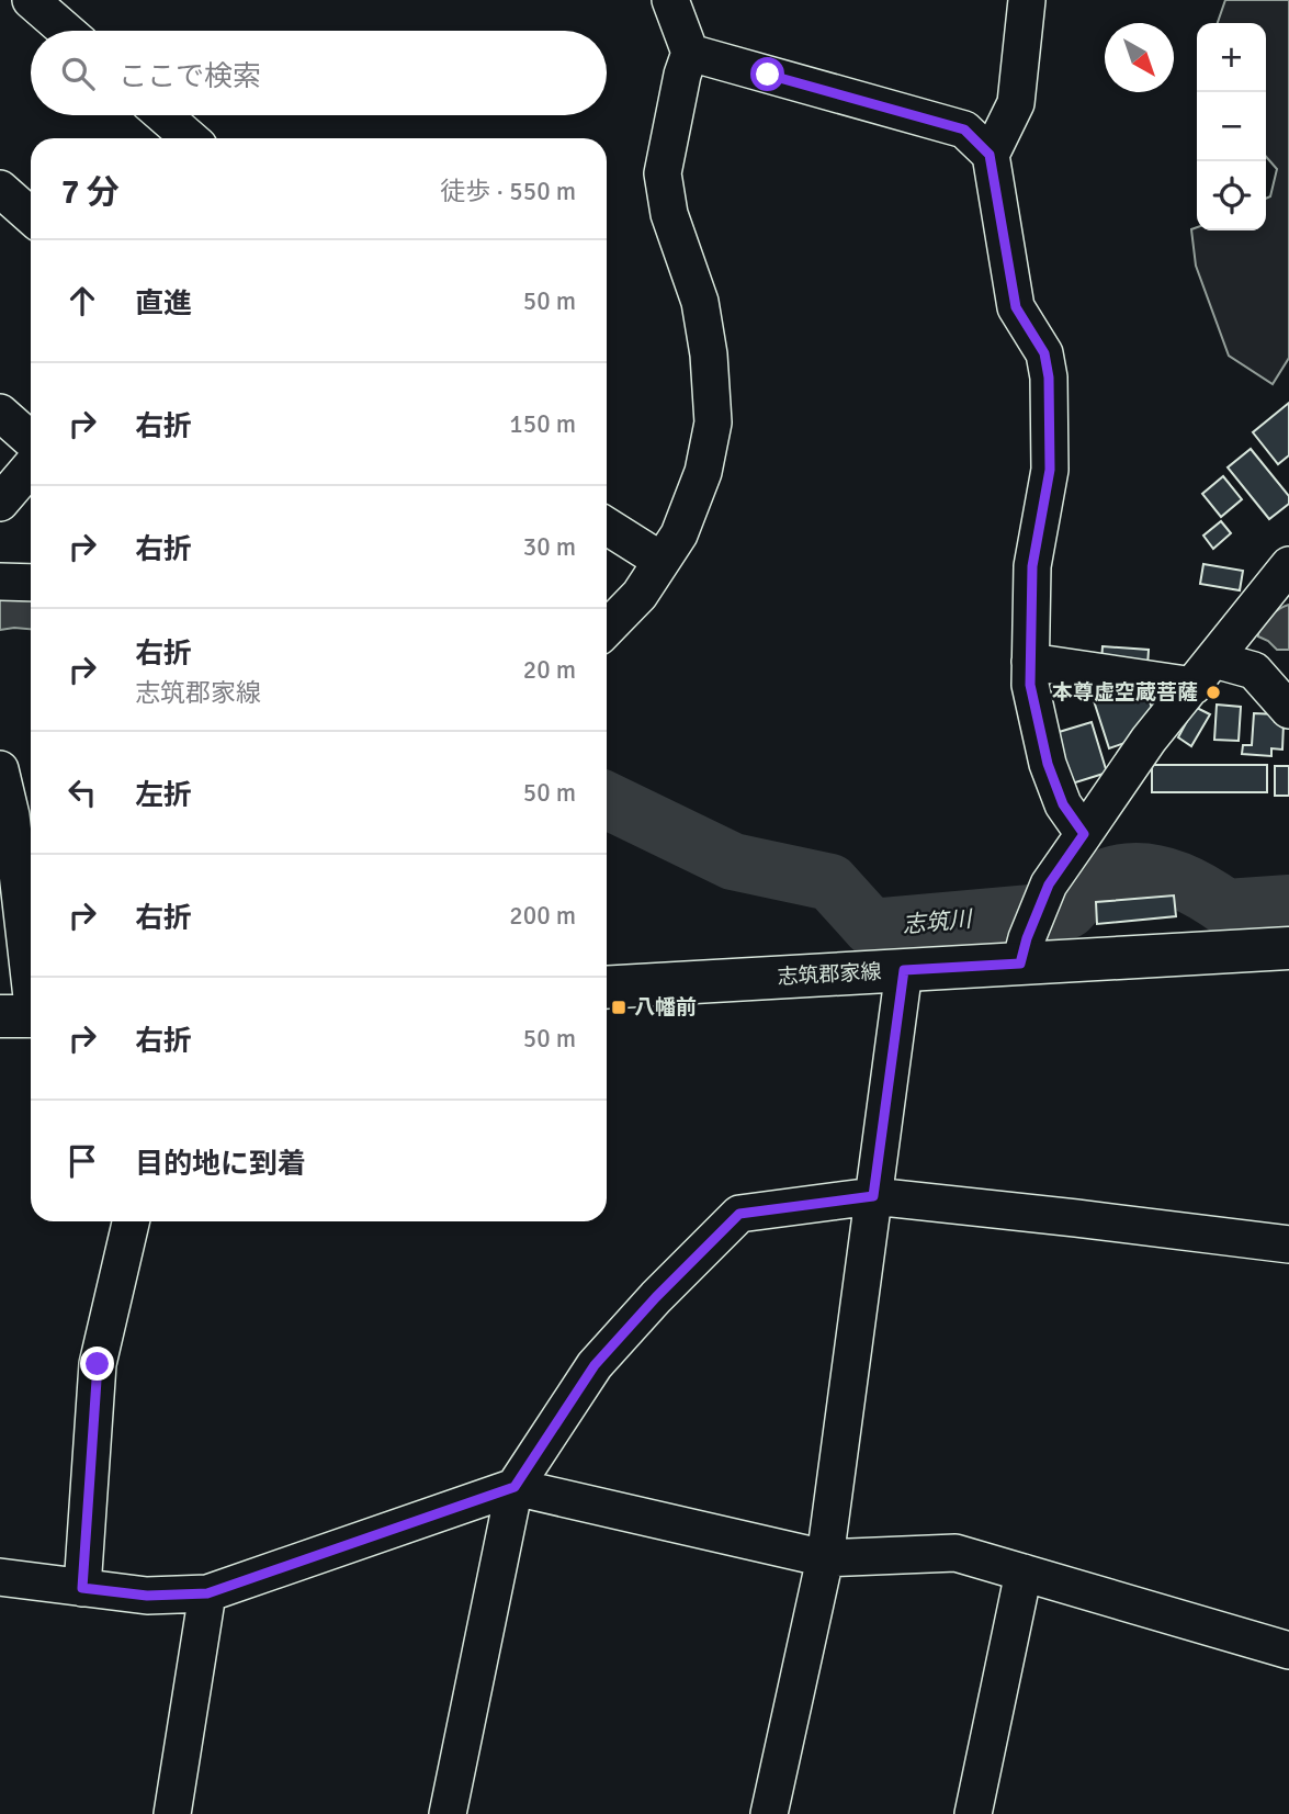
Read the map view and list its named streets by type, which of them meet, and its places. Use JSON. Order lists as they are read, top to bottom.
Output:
{
  "streets": {
    "main road": ["志筑郡家線"]
  },
  "water": ["志筑川"],
  "places": {
    "other": ["本尊虚空蔵菩薩"],
    "transit": ["八幡前"]
  },
  "north": "bottom right",
  "page": {
    "map_buttons": ["+", "−"],
    "search": "ここで検索",
    "heading": ["7 分", "徒歩 · 550 m"],
    "list": [
      ["直進", "50 m"],
      ["右折", "150 m"],
      ["右折", "30 m"],
      ["右折", "志筑郡家線", "20 m"],
      ["左折", "50 m"],
      ["右折", "200 m"],
      ["右折", "50 m"],
      "目的地に到着"
    ]
  }
}
